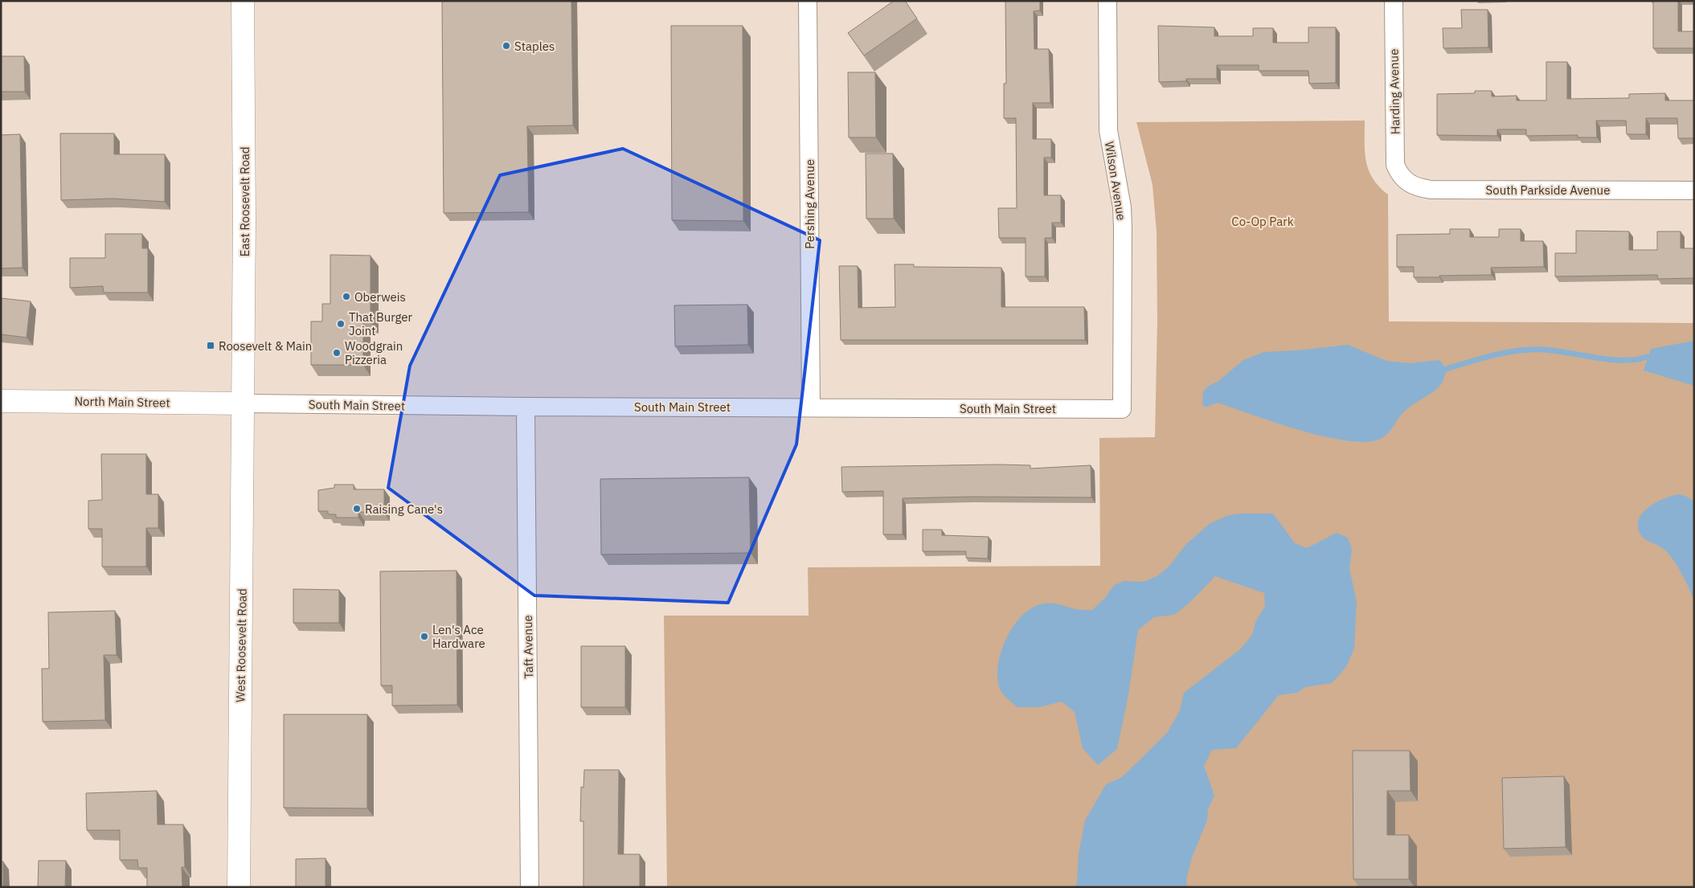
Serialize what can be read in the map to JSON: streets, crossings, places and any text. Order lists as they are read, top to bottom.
{
  "streets": {
    "main road": ["East Roosevelt Road", "North Main Street", "West Roosevelt Road"],
    "street": [
      "Harding Avenue",
      "Wilson Avenue",
      "South Parkside Avenue",
      "Pershing Avenue",
      "South Main Street",
      "Taft Avenue"
    ]
  },
  "crossings": [
    ["Harding Avenue", "South Parkside Avenue"],
    ["Wilson Avenue", "South Main Street"],
    ["East Roosevelt Road", "North Main Street"],
    ["East Roosevelt Road", "South Main Street"],
    ["East Roosevelt Road", "West Roosevelt Road"],
    ["Pershing Avenue", "South Main Street"],
    ["North Main Street", "South Main Street"],
    ["North Main Street", "West Roosevelt Road"],
    ["South Main Street", "West Roosevelt Road"],
    ["South Main Street", "Taft Avenue"]
  ],
  "parks": ["Co-Op Park"],
  "places": {
    "other": [
      "Staples",
      "Oberweis",
      "That Burger Joint",
      "Woodgrain Pizzeria",
      "Raising Cane's",
      "Len's Ace Hardware"
    ],
    "transit": ["Roosevelt & Main"]
  }
}
